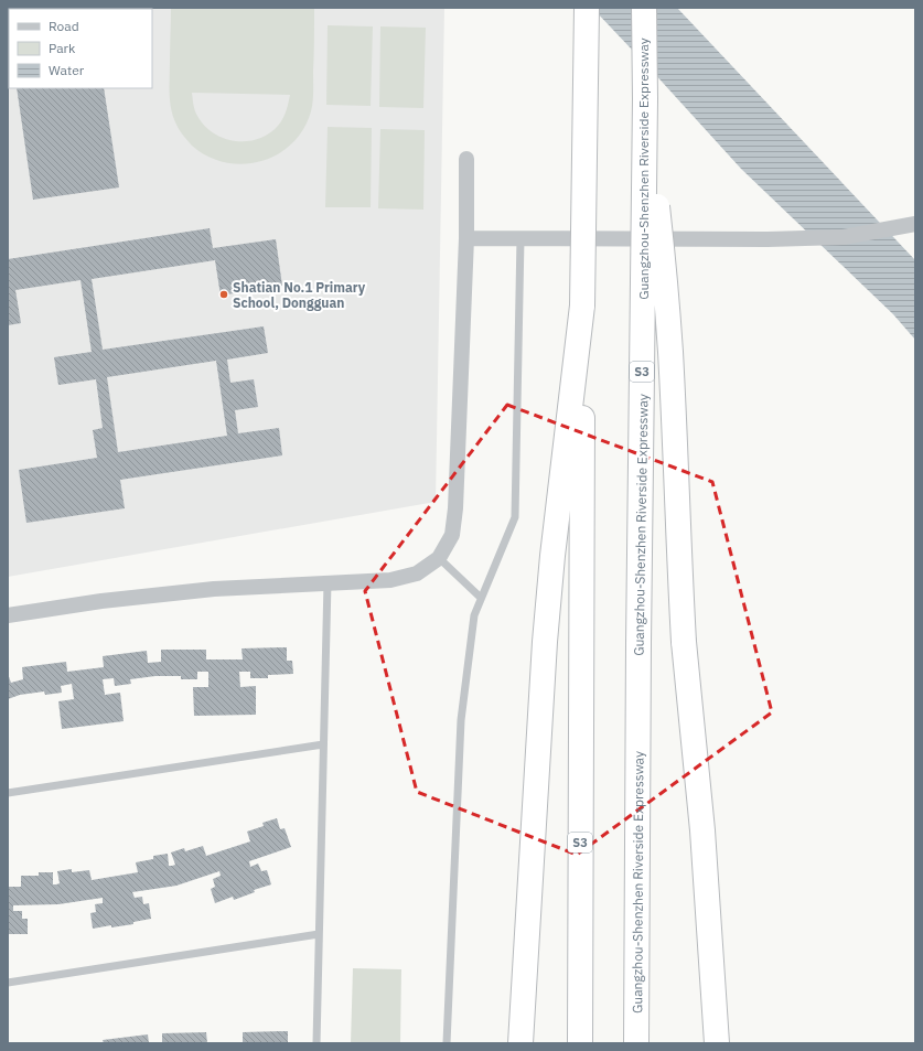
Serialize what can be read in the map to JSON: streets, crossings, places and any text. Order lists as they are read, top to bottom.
{
  "streets": {
    "highway": ["Guangzhou-Shenzhen Riverside Expressway", "S3"]
  },
  "places": ["Shatian No.1 Primary School, Dongguan"],
  "legend": ["Road", "Park", "Water"]
}
